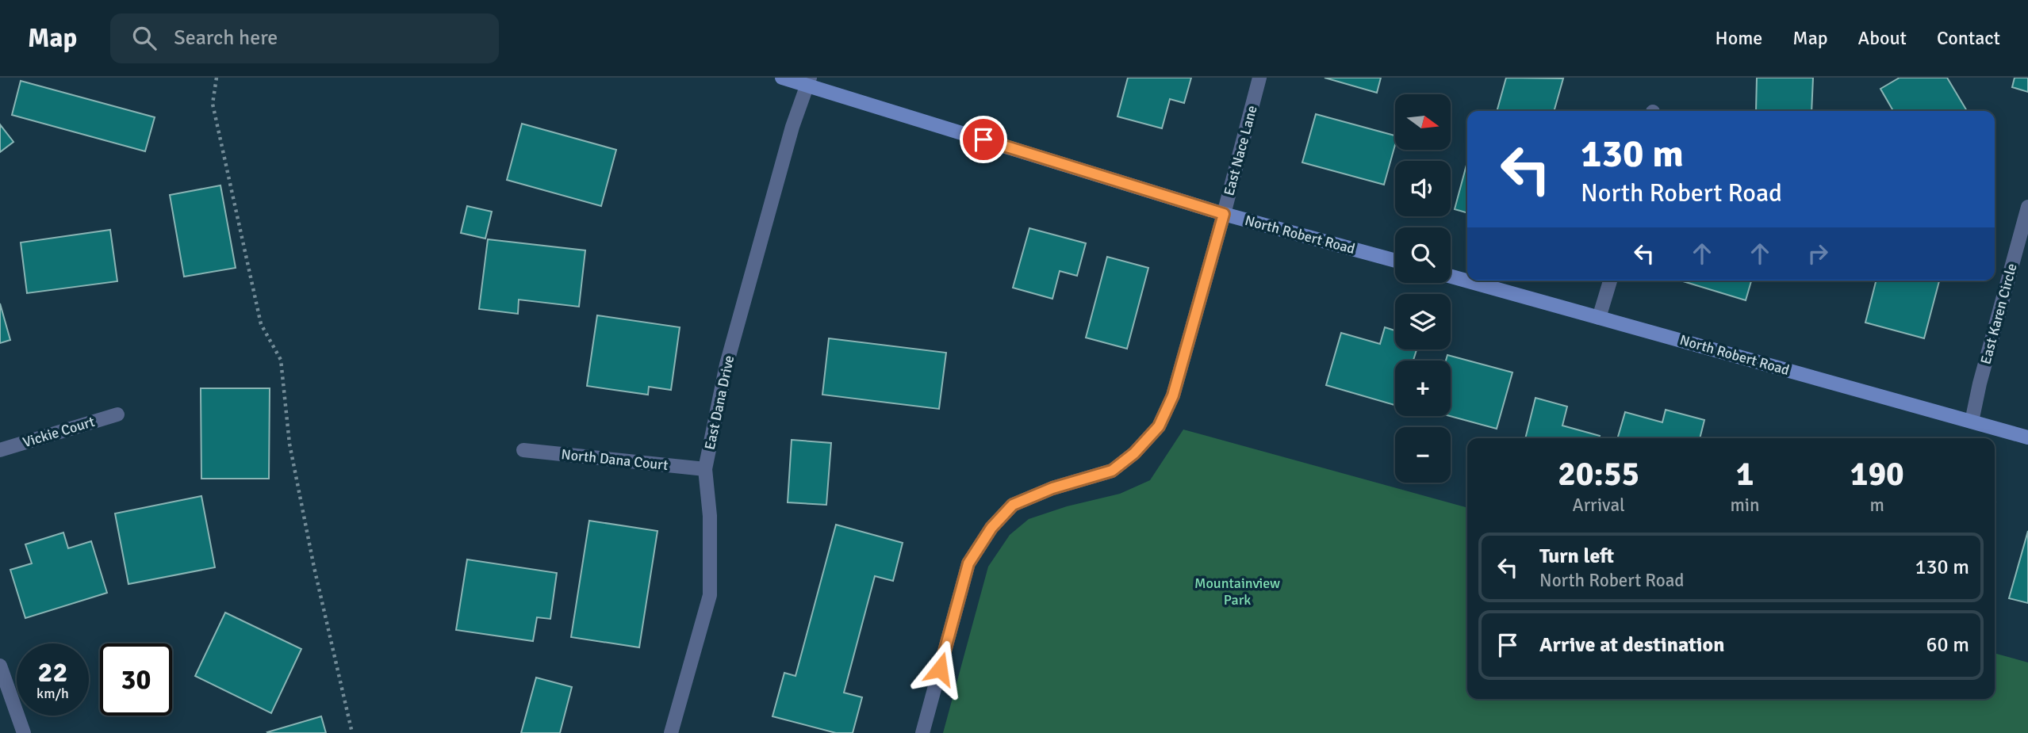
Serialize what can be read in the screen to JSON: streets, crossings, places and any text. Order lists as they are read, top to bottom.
{
  "streets": {
    "main road": ["North Robert Road"],
    "street": [
      "East Nace Lane",
      "East Karen Circle",
      "East Dana Drive",
      "Vickie Court",
      "North Dana Court"
    ]
  },
  "crossings": [
    ["East Nace Lane", "North Robert Road"],
    ["North Robert Road", "East Karen Circle"],
    ["North Robert Road", "East Dana Drive"],
    ["East Dana Drive", "North Dana Court"]
  ],
  "parks": ["Mountainview Park"],
  "north": "right",
  "page": {
    "header": "Map",
    "search": "Search here",
    "nav": [
      "Home",
      "Map",
      "About",
      "Contact"
    ],
    "map_buttons": ["+", "−"],
    "turn": ["130 m", "North Robert Road"],
    "eta": [
      "20:55",
      "Arrival",
      "1",
      "min",
      "190",
      "m"
    ],
    "list": [
      {
        "name": "Turn left",
        "note": "North Robert Road",
        "value": "130 m"
      },
      {
        "name": "Arrive at destination",
        "value": "60 m"
      }
    ],
    "speed": "22 km/h",
    "limit": "30"
  }
}
